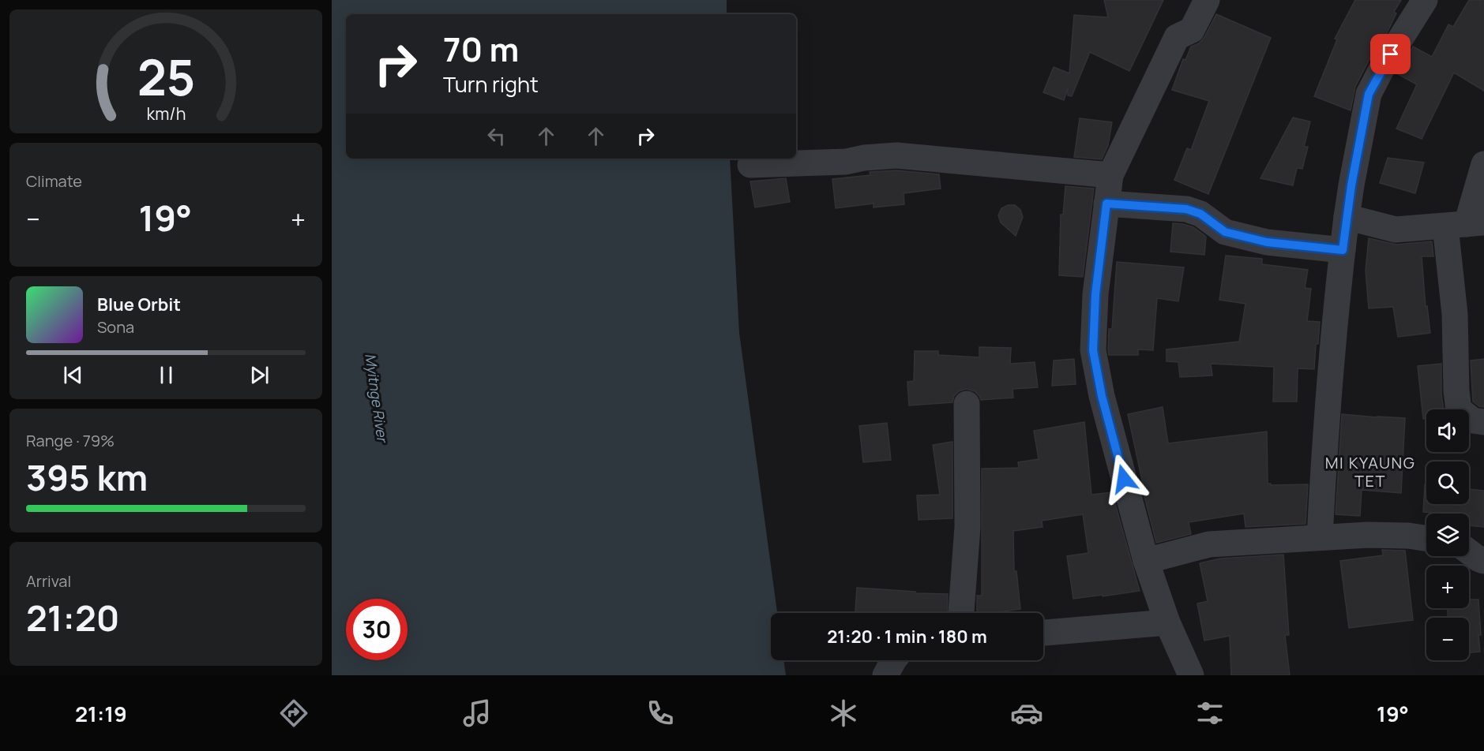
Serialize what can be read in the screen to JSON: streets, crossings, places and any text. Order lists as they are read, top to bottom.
{
  "districts": ["MI KYAUNG TET"],
  "water": ["Myitnge River"],
  "page": {
    "turn": ["70 m", "Turn right"],
    "tile": [
      "Climate",
      ["Range · 79%", "395 km"],
      ["Arrival", "21:20"]
    ],
    "heat": ["−", "19°", "+"],
    "song": ["Blue Orbit", "Sona"],
    "map_buttons": ["+", "−"],
    "limit": "30",
    "trip": "21:20 · 1 min · 180 m",
    "tabs": ["21:19", "19°"],
    "gauge": ["25", "km/h"]
  }
}
